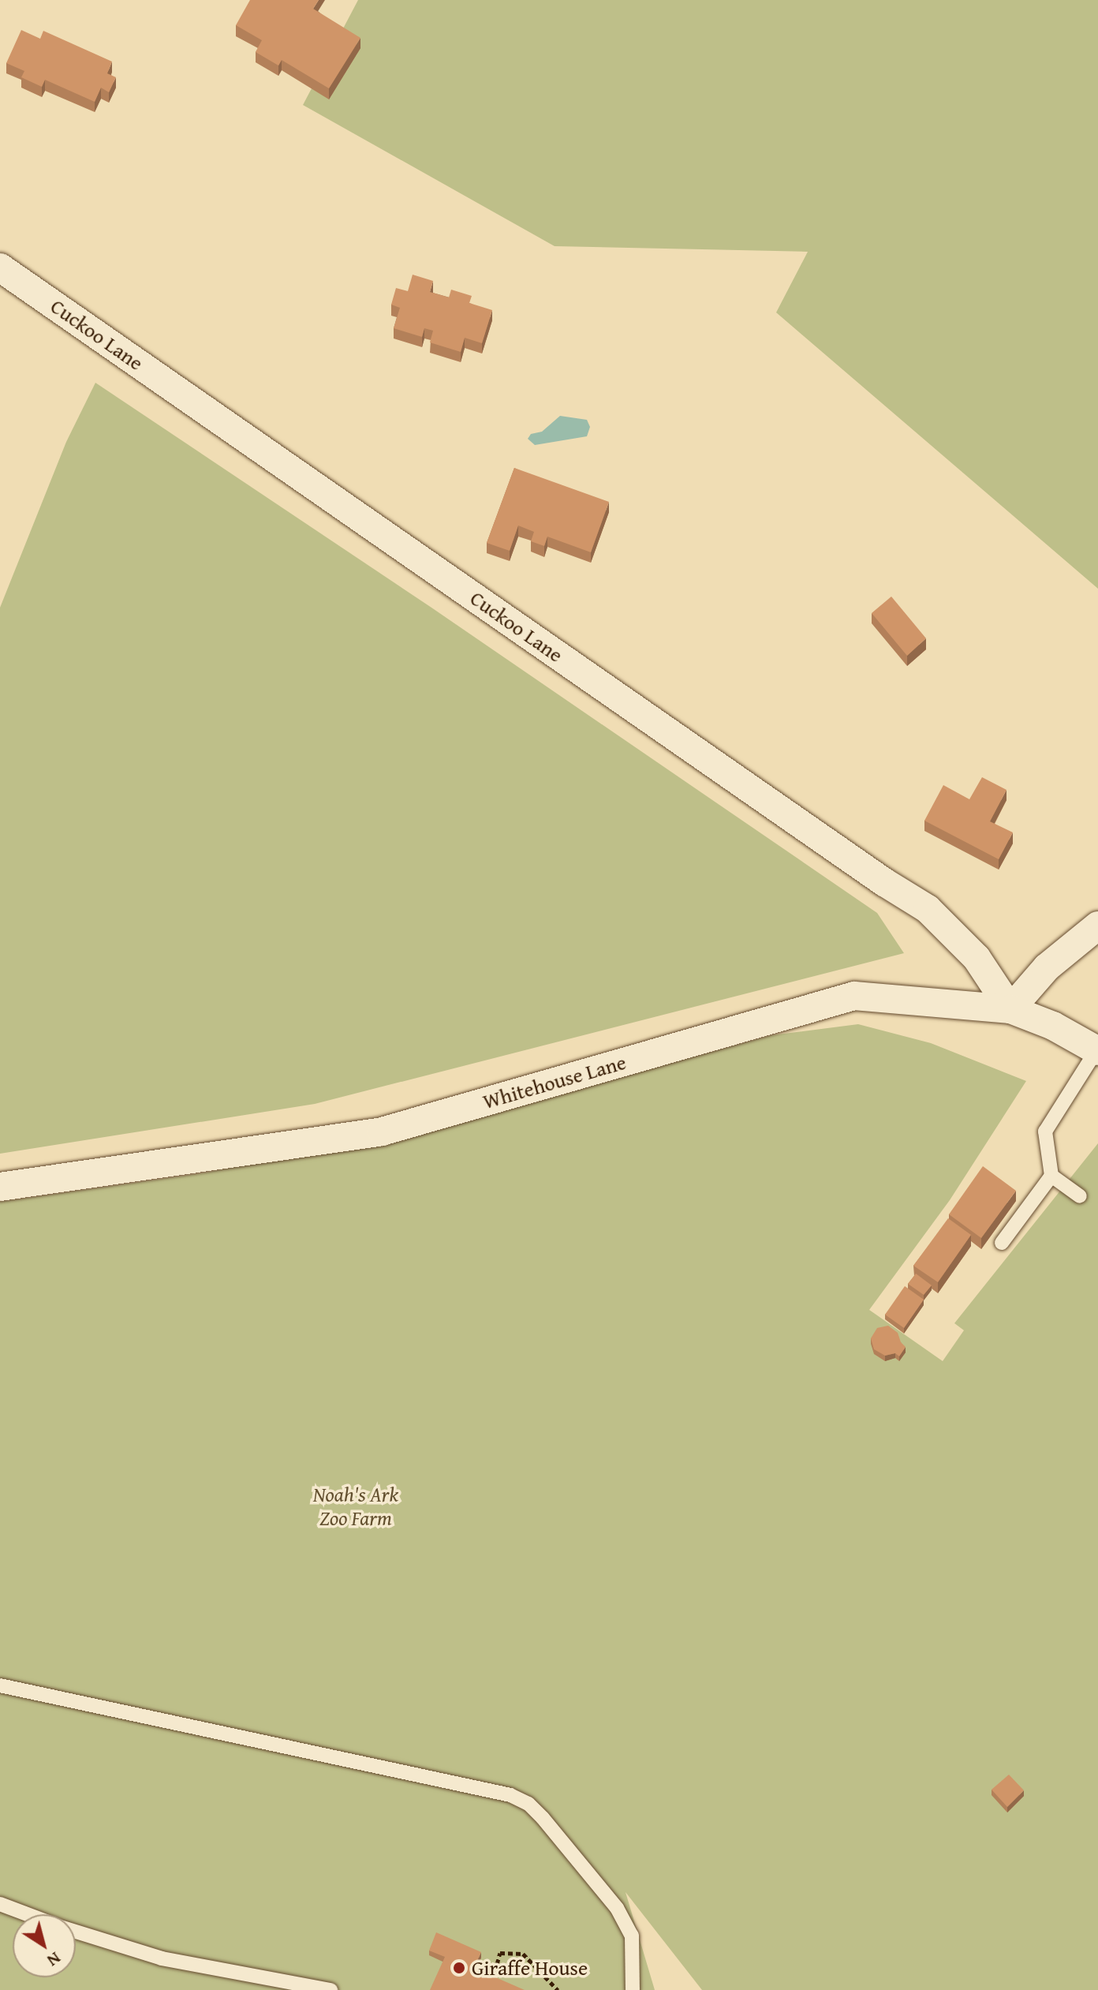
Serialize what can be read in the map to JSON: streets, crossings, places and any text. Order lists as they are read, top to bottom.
{
  "streets": {
    "street": ["Cuckoo Lane", "Whitehouse Lane"]
  },
  "crossings": [
    ["Cuckoo Lane", "Whitehouse Lane"]
  ],
  "parks": ["Noah's Ark Zoo Farm"],
  "places": ["Giraffe House"],
  "north": "bottom right"
}
